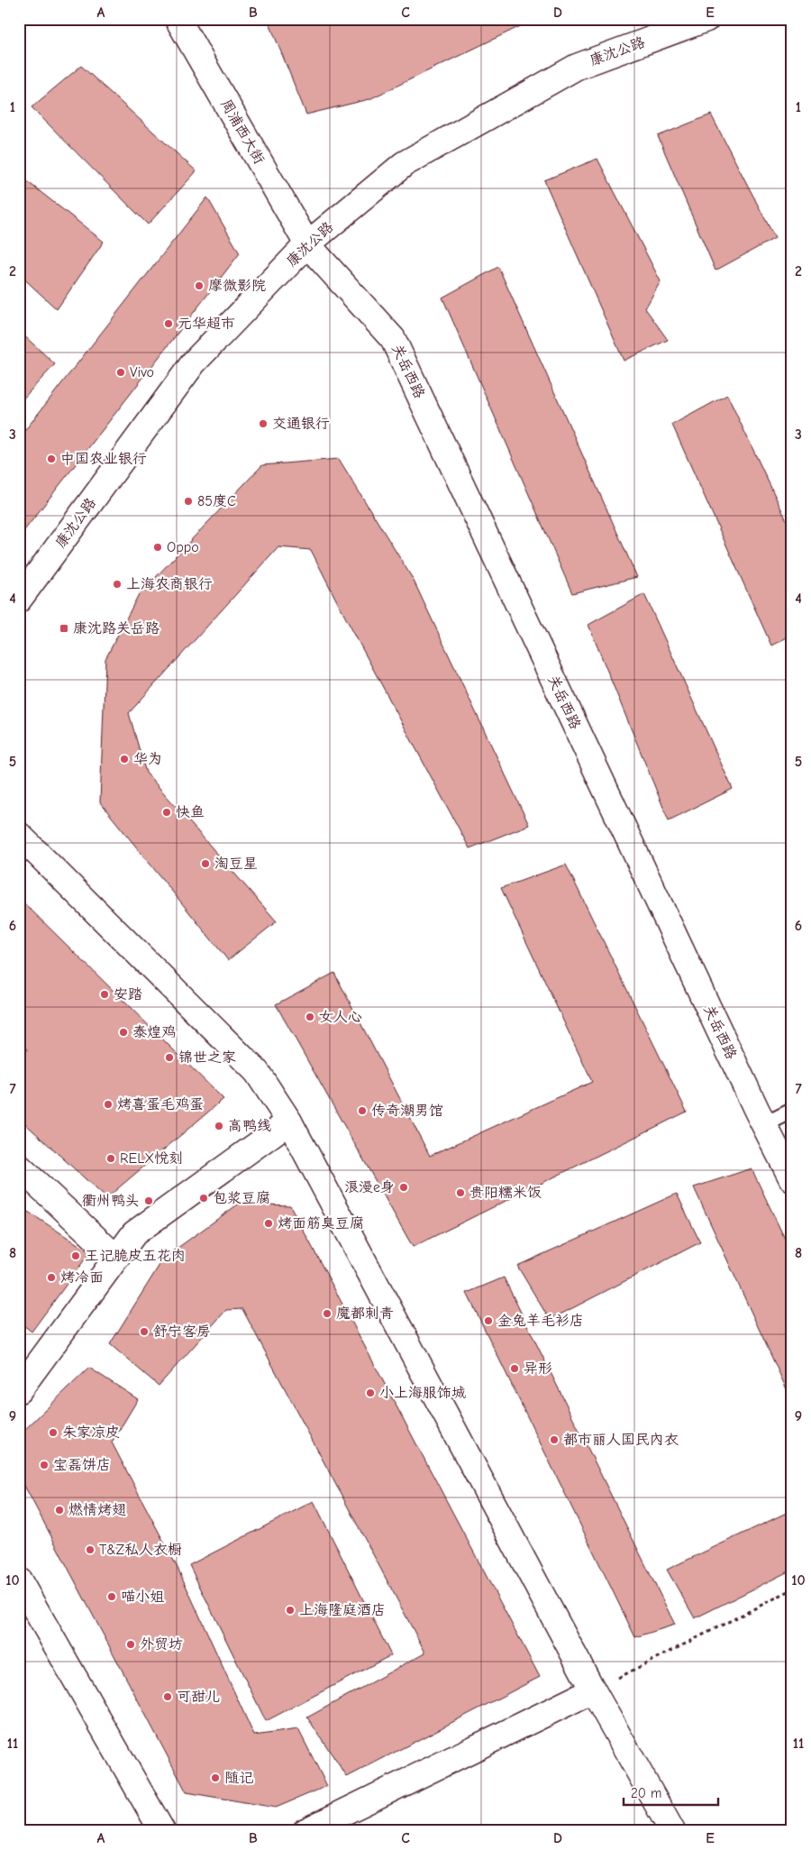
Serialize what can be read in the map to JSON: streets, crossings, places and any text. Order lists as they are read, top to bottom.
{
  "streets": {
    "street": ["康沈公路", "周浦西大街", "关岳西路"]
  },
  "crossings": [
    ["康沈公路", "周浦西大街"],
    ["康沈公路", "关岳西路"],
    ["周浦西大街", "关岳西路"]
  ],
  "places": {
    "other": [
      "摩微影院",
      "元华超市",
      "Vivo",
      "交通银行",
      "中国农业银行",
      "85度C",
      "Oppo",
      "上海农商银行",
      "华为",
      "快鱼",
      "淘豆星",
      "安踏",
      "女人心",
      "泰煌鸡",
      "锦世之家",
      "烤喜蛋毛鸡蛋",
      "传奇潮男馆",
      "高鸭线",
      "RELX悦刻",
      "浪漫e身",
      "贵阳糯米饭",
      "包浆豆腐",
      "衢州鸭头",
      "烤面筋臭豆腐",
      "王记脆皮五花肉",
      "烤冷面",
      "魔都刺青",
      "金兔羊毛衫店",
      "舒宁客房",
      "异形",
      "小上海服饰城",
      "朱家凉皮",
      "都市丽人国民内衣",
      "宝磊饼店",
      "燃情烤翅",
      "T&Z私人衣橱",
      "喵小姐",
      "上海隆庭酒店",
      "外贸坊",
      "可甜儿",
      "随记"
    ],
    "transit": ["康沈路关岳路"]
  },
  "scale_bar": "20 m",
  "grid": {
    "columns": [
      "A",
      "B",
      "C",
      "D",
      "E"
    ],
    "rows": [
      "1",
      "2",
      "3",
      "4",
      "5",
      "6",
      "7",
      "8",
      "9",
      "10",
      "11"
    ]
  }
}
